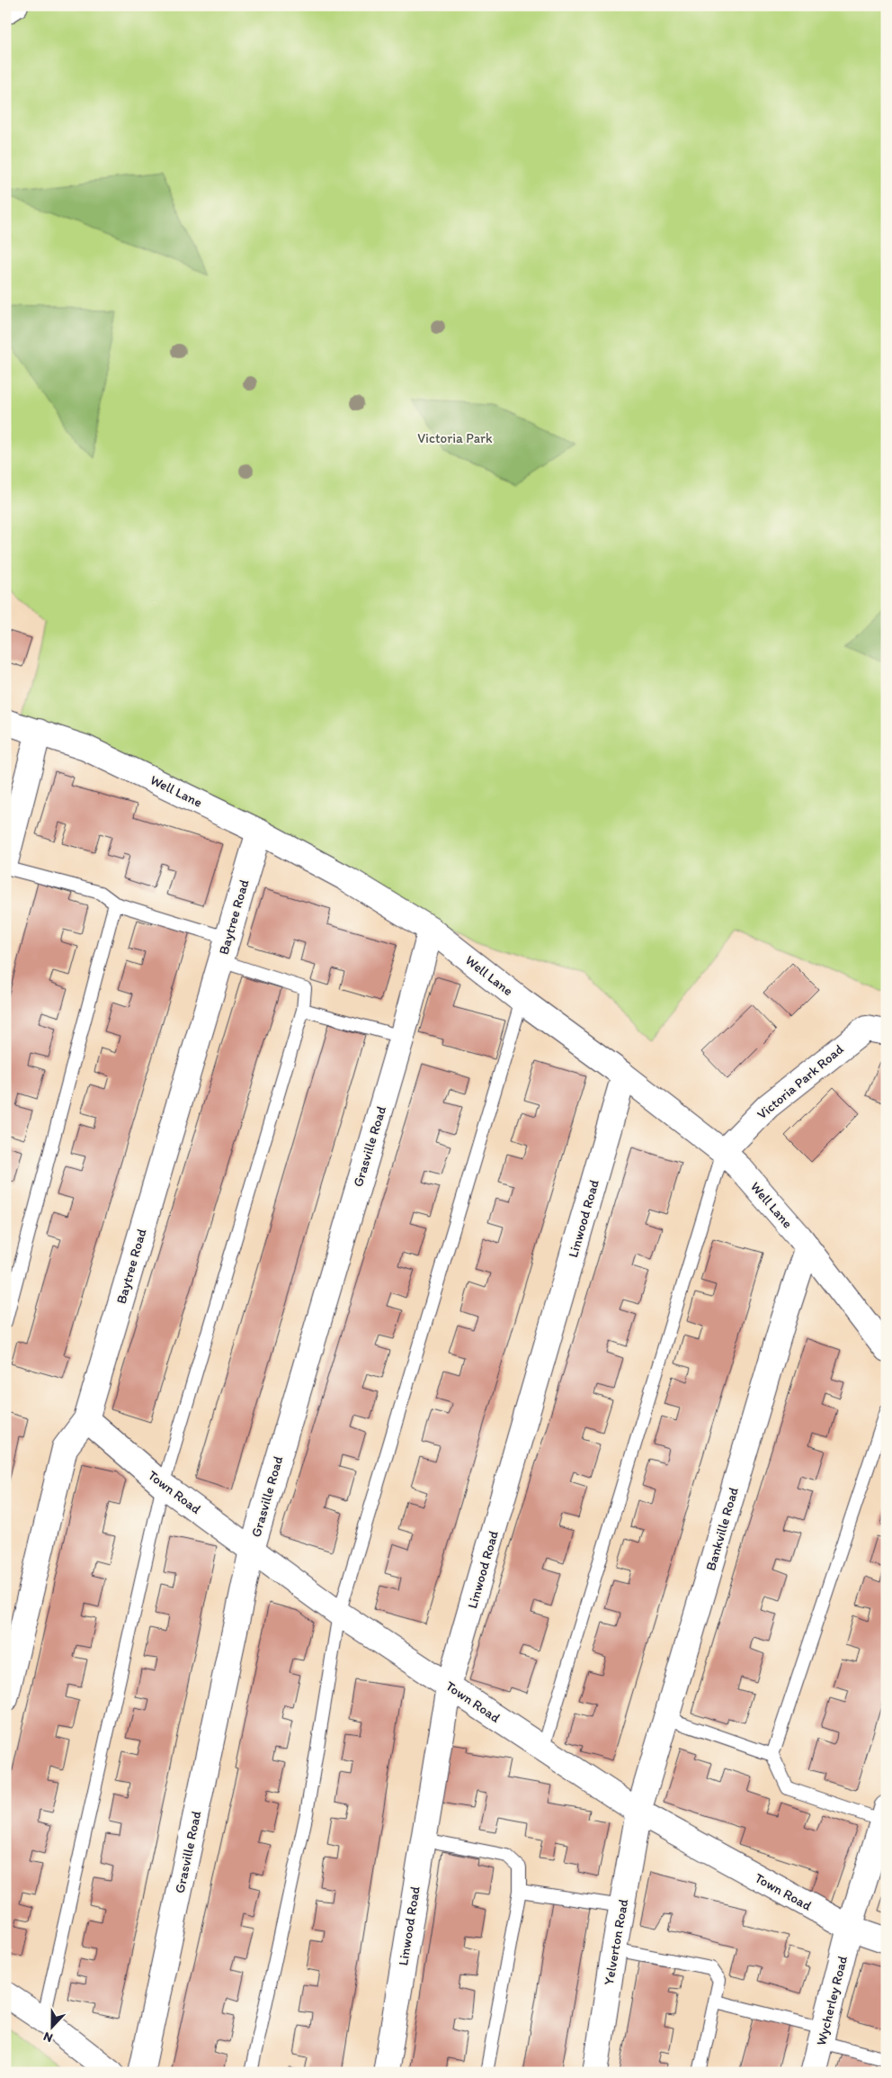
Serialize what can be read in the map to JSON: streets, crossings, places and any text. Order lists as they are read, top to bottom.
{
  "streets": {
    "street": [
      "Well Lane",
      "Baytree Road",
      "Victoria Park Road",
      "Grasville Road",
      "Linwood Road",
      "Town Road",
      "Bankville Road",
      "Yelverton Road",
      "Wycherley Road"
    ]
  },
  "crossings": [
    ["Well Lane", "Baytree Road"],
    ["Well Lane", "Victoria Park Road"],
    ["Well Lane", "Grasville Road"],
    ["Well Lane", "Linwood Road"],
    ["Well Lane", "Bankville Road"],
    ["Baytree Road", "Town Road"],
    ["Grasville Road", "Town Road"],
    ["Linwood Road", "Town Road"],
    ["Town Road", "Bankville Road"],
    ["Town Road", "Yelverton Road"],
    ["Town Road", "Wycherley Road"],
    ["Bankville Road", "Yelverton Road"]
  ],
  "parks": ["Victoria Park"],
  "north": "bottom"
}
